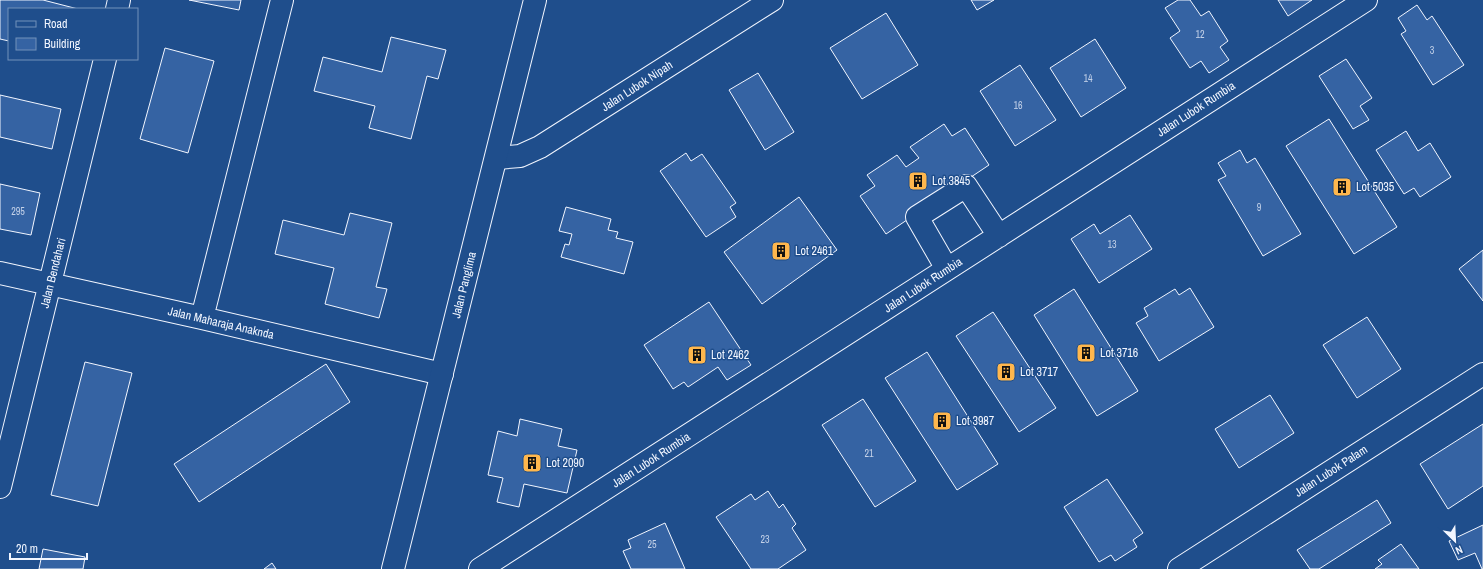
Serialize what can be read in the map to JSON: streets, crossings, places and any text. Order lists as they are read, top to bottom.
{
  "streets": {
    "street": [
      "Jalan Lubok Nipah",
      "Jalan Lubok Rumbia",
      "Jalan Bendahari",
      "Jalan Panglima",
      "Jalan Maharaja Anaknda",
      "Jalan Lubok Palam"
    ]
  },
  "crossings": [
    ["Jalan Lubok Nipah", "Jalan Panglima"],
    ["Jalan Bendahari", "Jalan Maharaja Anaknda"],
    ["Jalan Panglima", "Jalan Maharaja Anaknda"]
  ],
  "places": {
    "building": [
      "Lot 3845",
      "Lot 5035",
      "Lot 2461",
      "Lot 3716",
      "Lot 2462",
      "Lot 3717",
      "Lot 3987",
      "Lot 2090"
    ]
  },
  "house_numbers": [
    "12",
    "3",
    "14",
    "16",
    "9",
    "295",
    "13",
    "21",
    "23",
    "25"
  ],
  "legend": ["Road", "Building"],
  "scale_bar": "20 m",
  "north": "bottom right"
}
